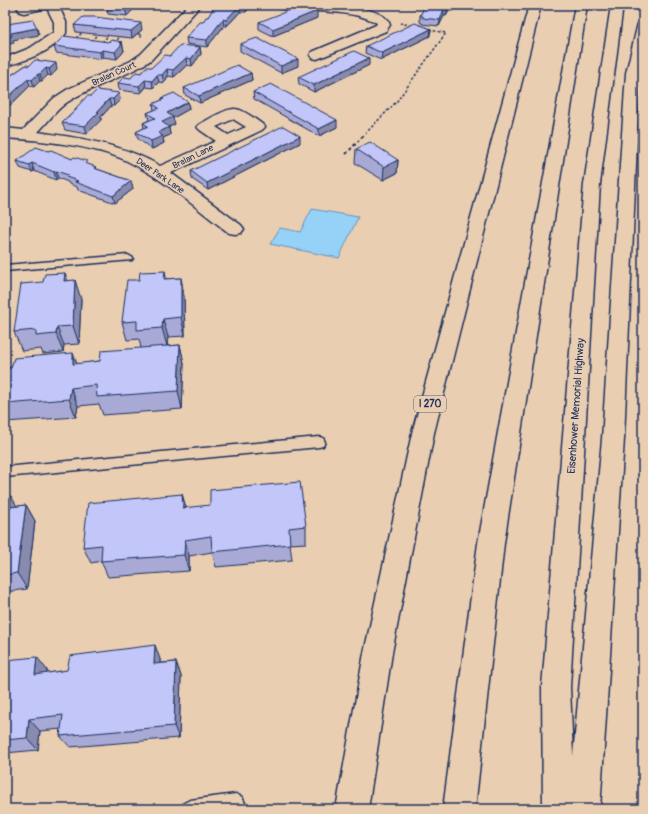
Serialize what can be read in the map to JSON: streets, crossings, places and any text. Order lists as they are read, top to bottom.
{
  "streets": {
    "main road": [
      "Bralan Court",
      "Bralan Lane",
      "Deer Park Lane",
      "I 270",
      "Eisenhower Memorial Highway"
    ]
  },
  "crossings": [
    ["Bralan Court", "Deer Park Lane"],
    ["Bralan Lane", "Deer Park Lane"]
  ]
}
